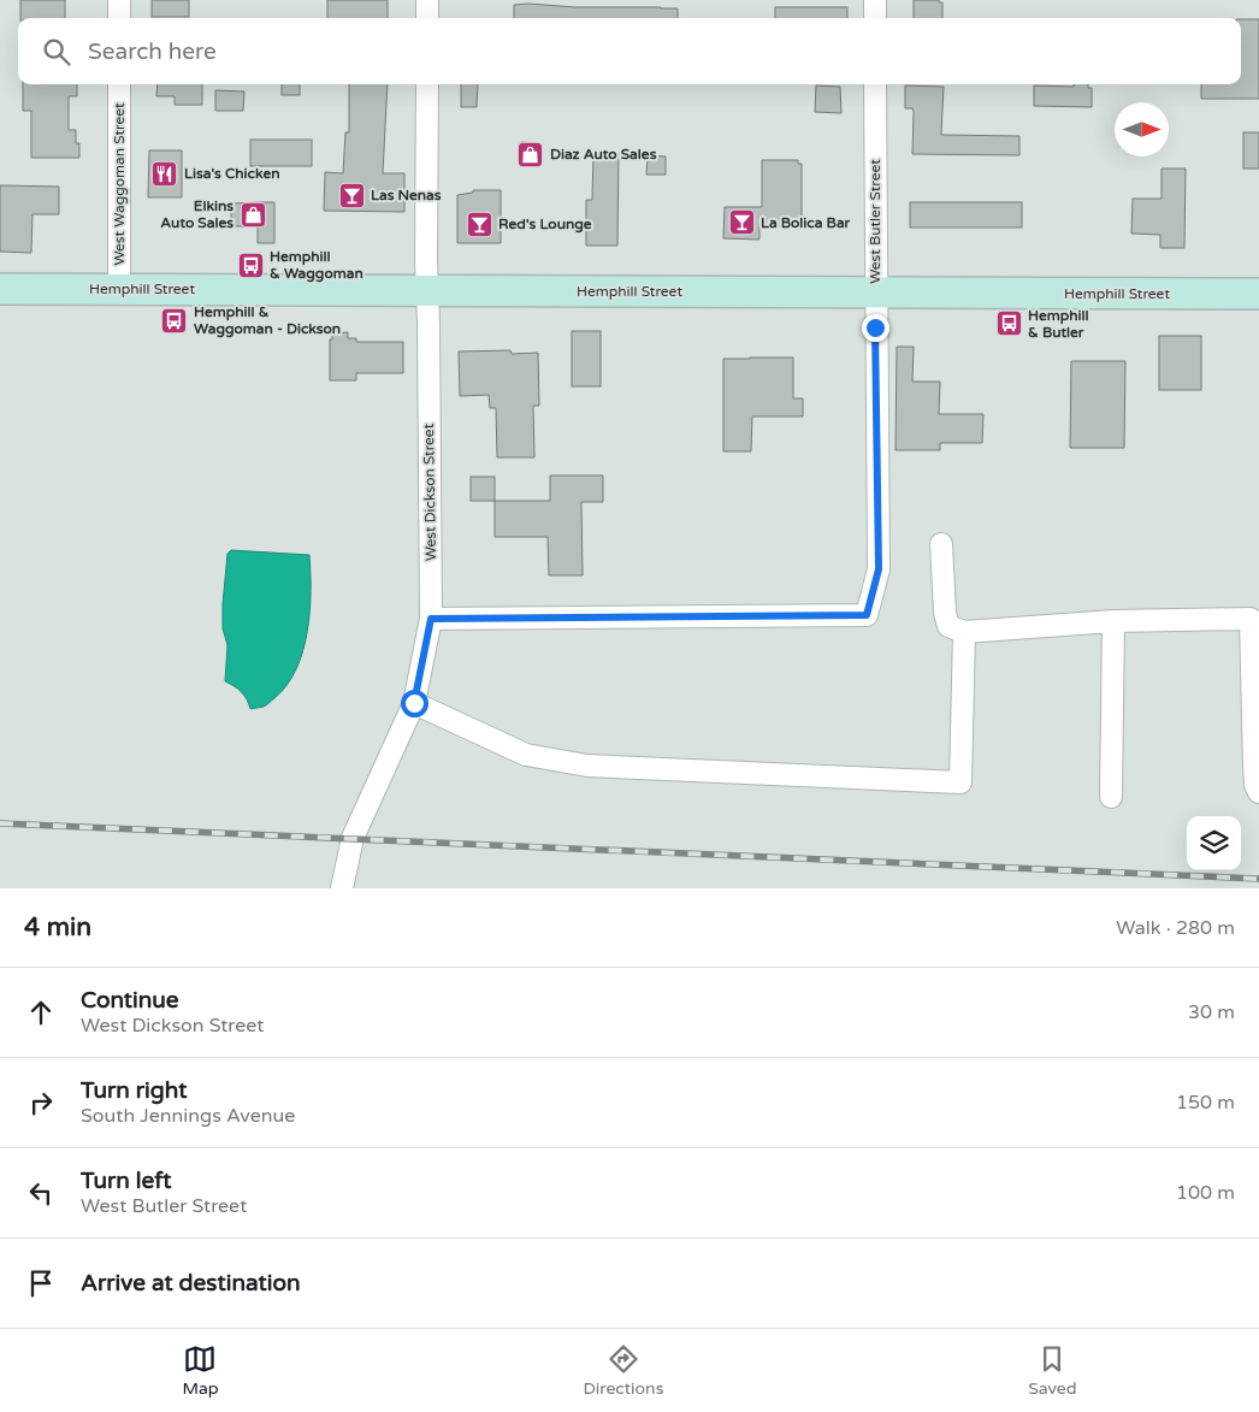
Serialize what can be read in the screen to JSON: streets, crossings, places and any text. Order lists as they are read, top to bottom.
{
  "streets": {
    "main road": ["Hemphill Street"],
    "street": ["West Waggoman Street", "West Butler Street", "West Dickson Street"]
  },
  "crossings": [
    ["West Waggoman Street", "Hemphill Street"],
    ["West Butler Street", "Hemphill Street"],
    ["West Butler Street", "West Dickson Street"],
    ["Hemphill Street", "West Dickson Street"]
  ],
  "places": {
    "shop": ["Diaz Auto Sales", "Elkins Auto Sales"],
    "restaurant": ["Lisa's Chicken"],
    "bar": ["Las Nenas", "La Bolica Bar", "Red's Lounge"],
    "bus stop": ["Hemphill & Waggoman", "Hemphill & Waggoman - Dickson", "Hemphill & Butler"]
  },
  "north": "right",
  "page": {
    "search": "Search here",
    "heading": ["4 min", "Walk · 280 m"],
    "list": [
      ["Continue", "West Dickson Street", "30 m"],
      ["Turn right", "South Jennings Avenue", "150 m"],
      ["Turn left", "West Butler Street", "100 m"],
      "Arrive at destination"
    ],
    "nav": ["Map", "Directions", "Saved"]
  }
}
